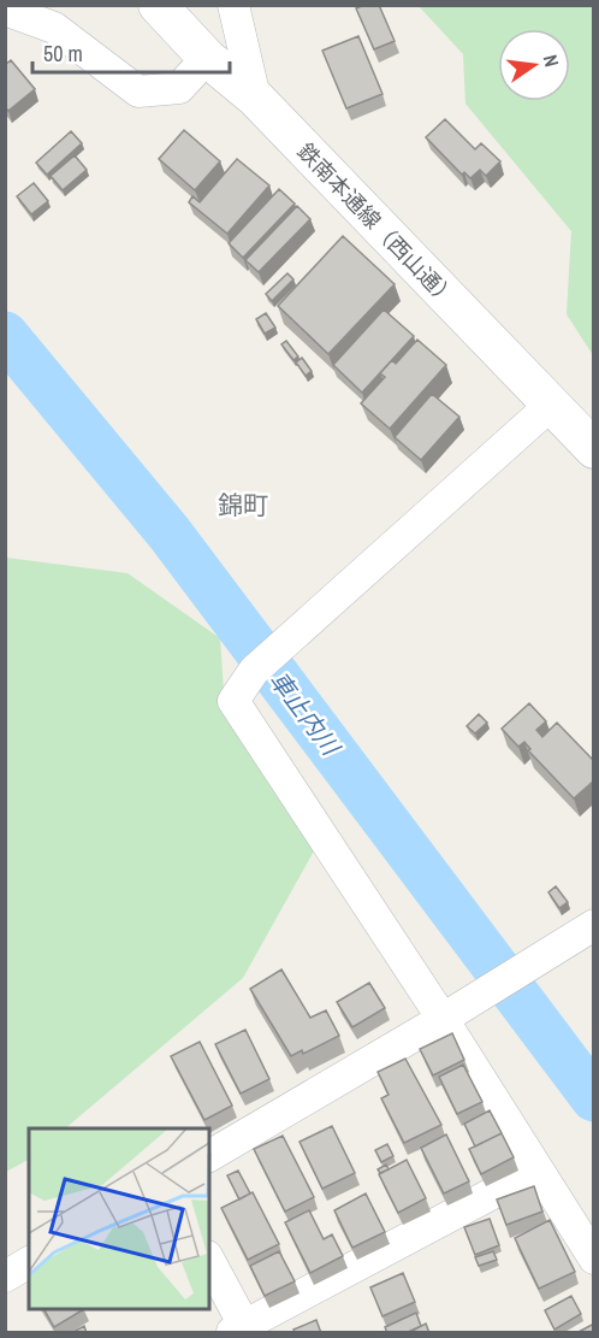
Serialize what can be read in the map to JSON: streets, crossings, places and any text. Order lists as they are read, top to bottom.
{
  "streets": {
    "street": ["鉄南本通線（西山通）"]
  },
  "districts": ["錦町"],
  "water": ["車止内川"],
  "scale_bar": "50 m",
  "north": "right"
}
